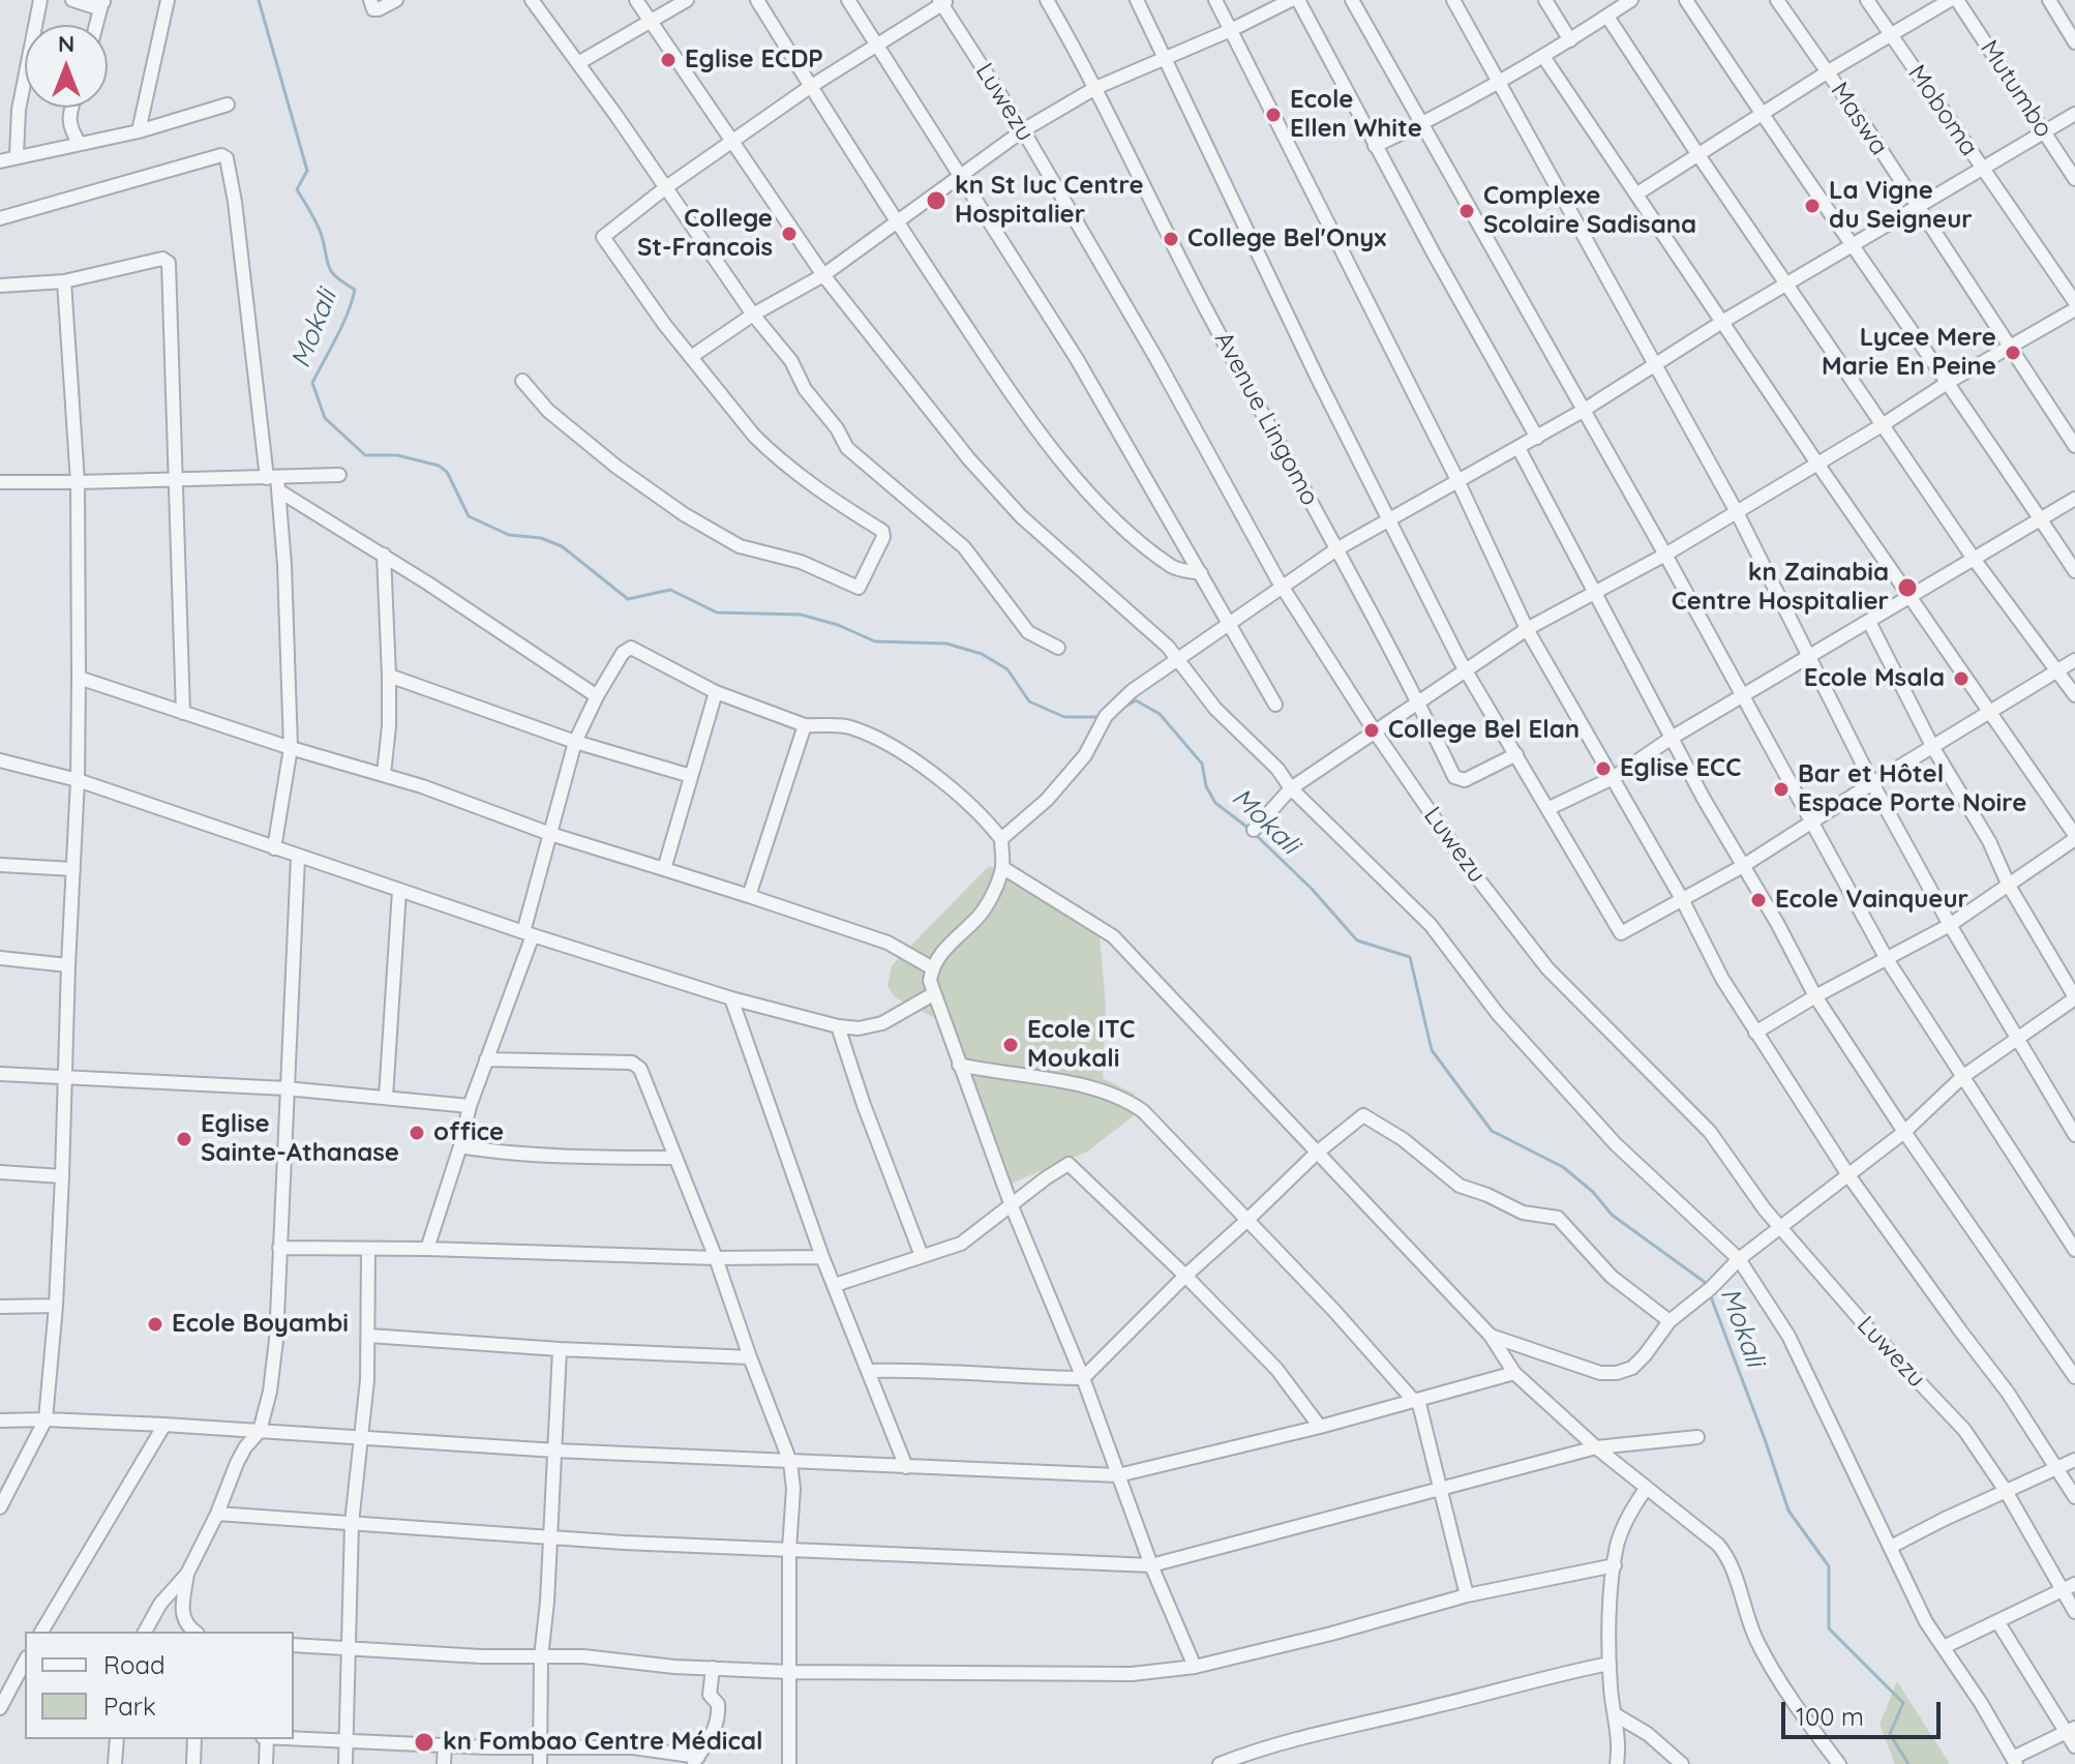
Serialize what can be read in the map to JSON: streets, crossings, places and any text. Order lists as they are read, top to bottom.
{
  "streets": {
    "street": [
      "Mutumbo",
      "Luwezu",
      "Moboma",
      "Maswa",
      "Avenue Lingomo"
    ]
  },
  "water": ["Mokali"],
  "places": [
    "Eglise ECDP",
    "Ecole Ellen White",
    "kn St luc Centre Hospitalier",
    "La Vigne du Seigneur",
    "Complexe Scolaire Sadisana",
    "College St-Francois",
    "College Bel'Onyx",
    "Lycee Mere Marie En Peine",
    "kn Zainabia Centre Hospitalier",
    "Ecole Msala",
    "College Bel Elan",
    "Eglise ECC",
    "Bar et Hôtel Espace Porte Noire",
    "Ecole Vainqueur",
    "Ecole ITC Moukali",
    "office",
    "Eglise Sainte-Athanase",
    "Ecole Boyambi",
    "kn Fombao Centre Médical"
  ],
  "legend": ["Road", "Park"],
  "scale_bar": "100 m",
  "north": "top"
}
